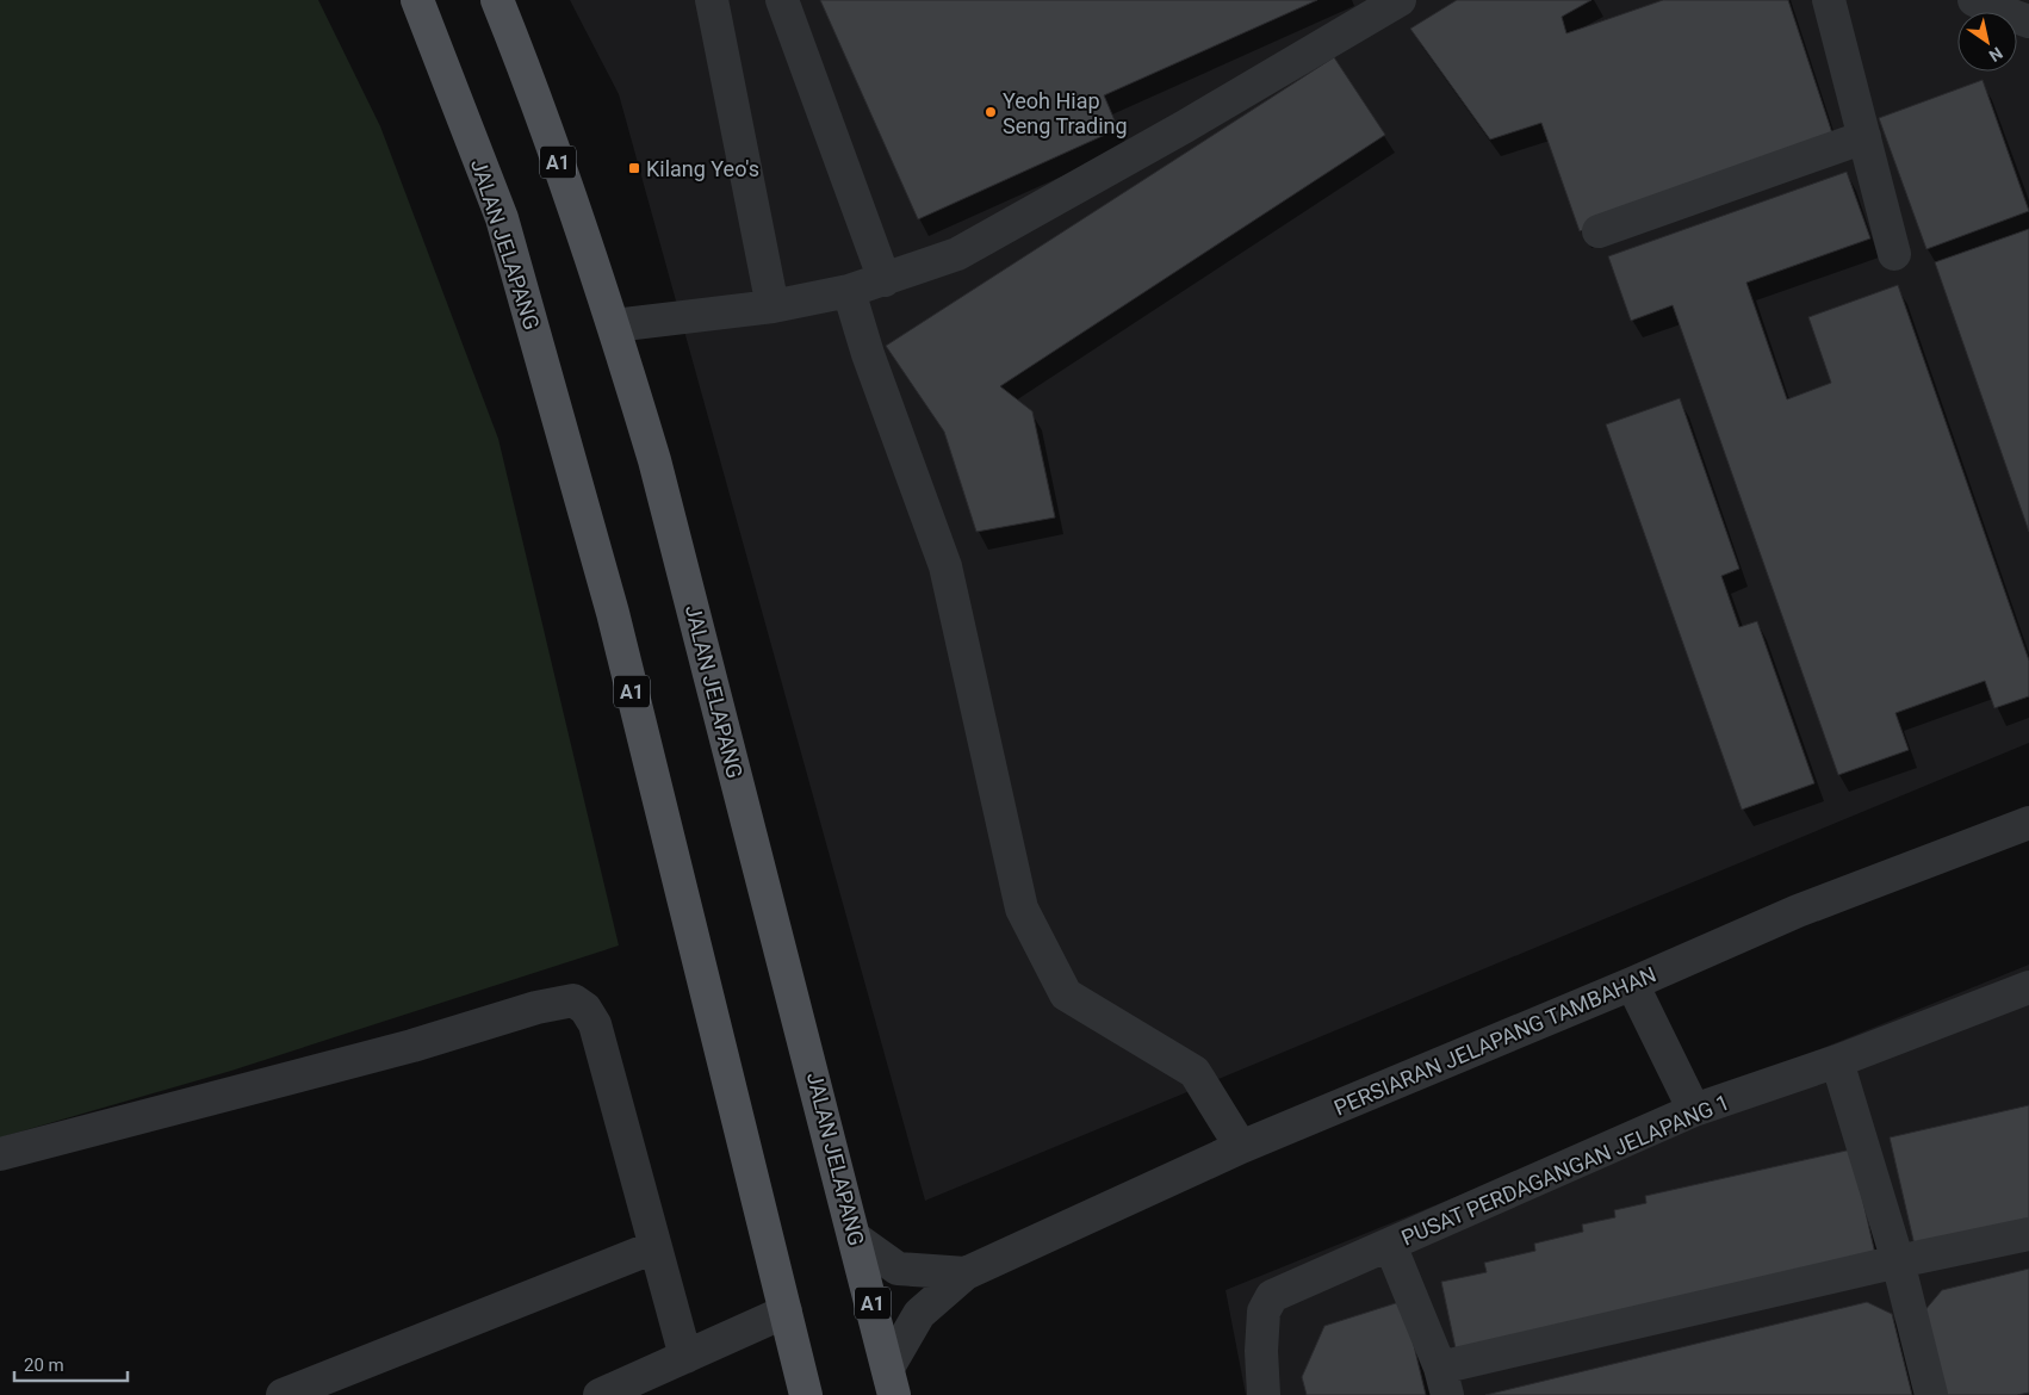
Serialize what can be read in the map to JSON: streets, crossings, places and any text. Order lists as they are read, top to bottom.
{
  "streets": {
    "main road": ["A1", "JALAN JELAPANG"],
    "street": ["PERSIARAN JELAPANG TAMBAHAN", "PUSAT PERDAGANGAN JELAPANG 1"]
  },
  "crossings": [
    ["JALAN JELAPANG", "PERSIARAN JELAPANG TAMBAHAN"]
  ],
  "places": {
    "other": ["Yeoh Hiap Seng Trading"],
    "transit": ["Kilang Yeo's"]
  },
  "scale_bar": "20 m",
  "north": "bottom right"
}
